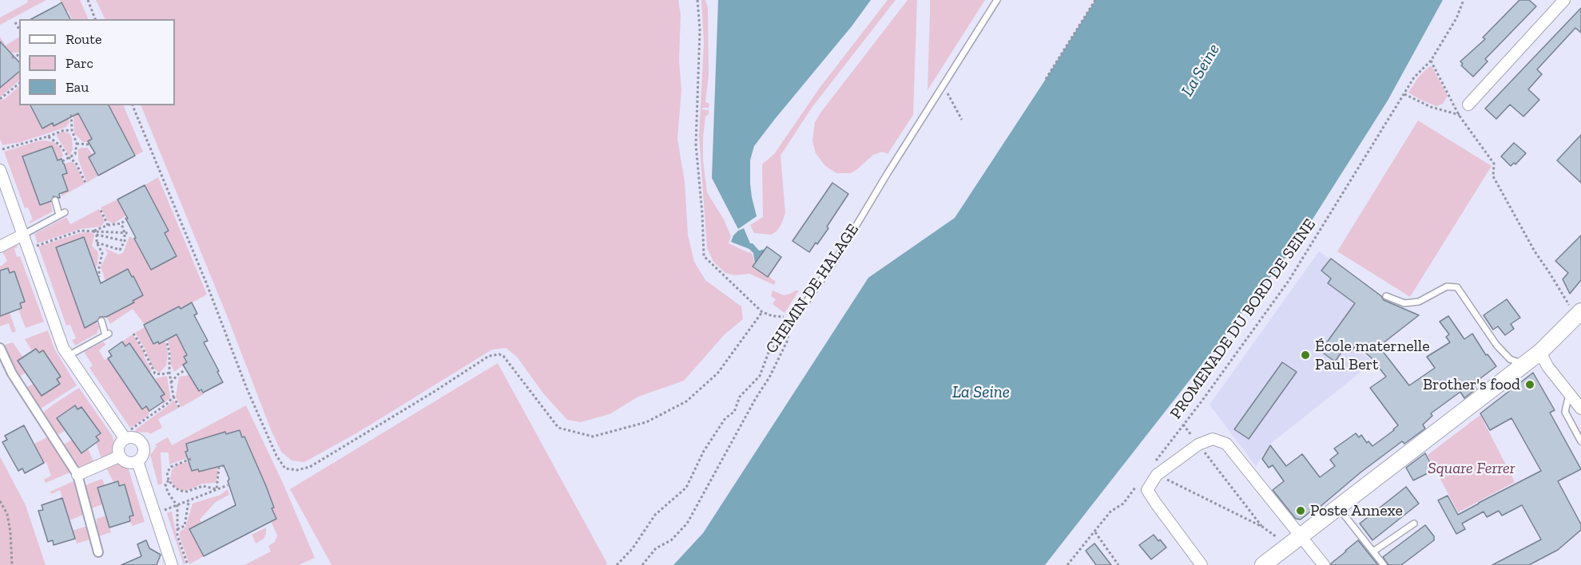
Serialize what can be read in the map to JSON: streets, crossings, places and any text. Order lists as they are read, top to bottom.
{
  "streets": {
    "lane": ["CHEMIN DE HALAGE"],
    "path": ["PROMENADE DU BORD DE SEINE"]
  },
  "water": ["La Seine"],
  "parks": ["Square Ferrer"],
  "places": ["École maternelle Paul Bert", "Brother's food", "Poste Annexe"],
  "legend": ["Route", "Parc", "Eau"]
}
